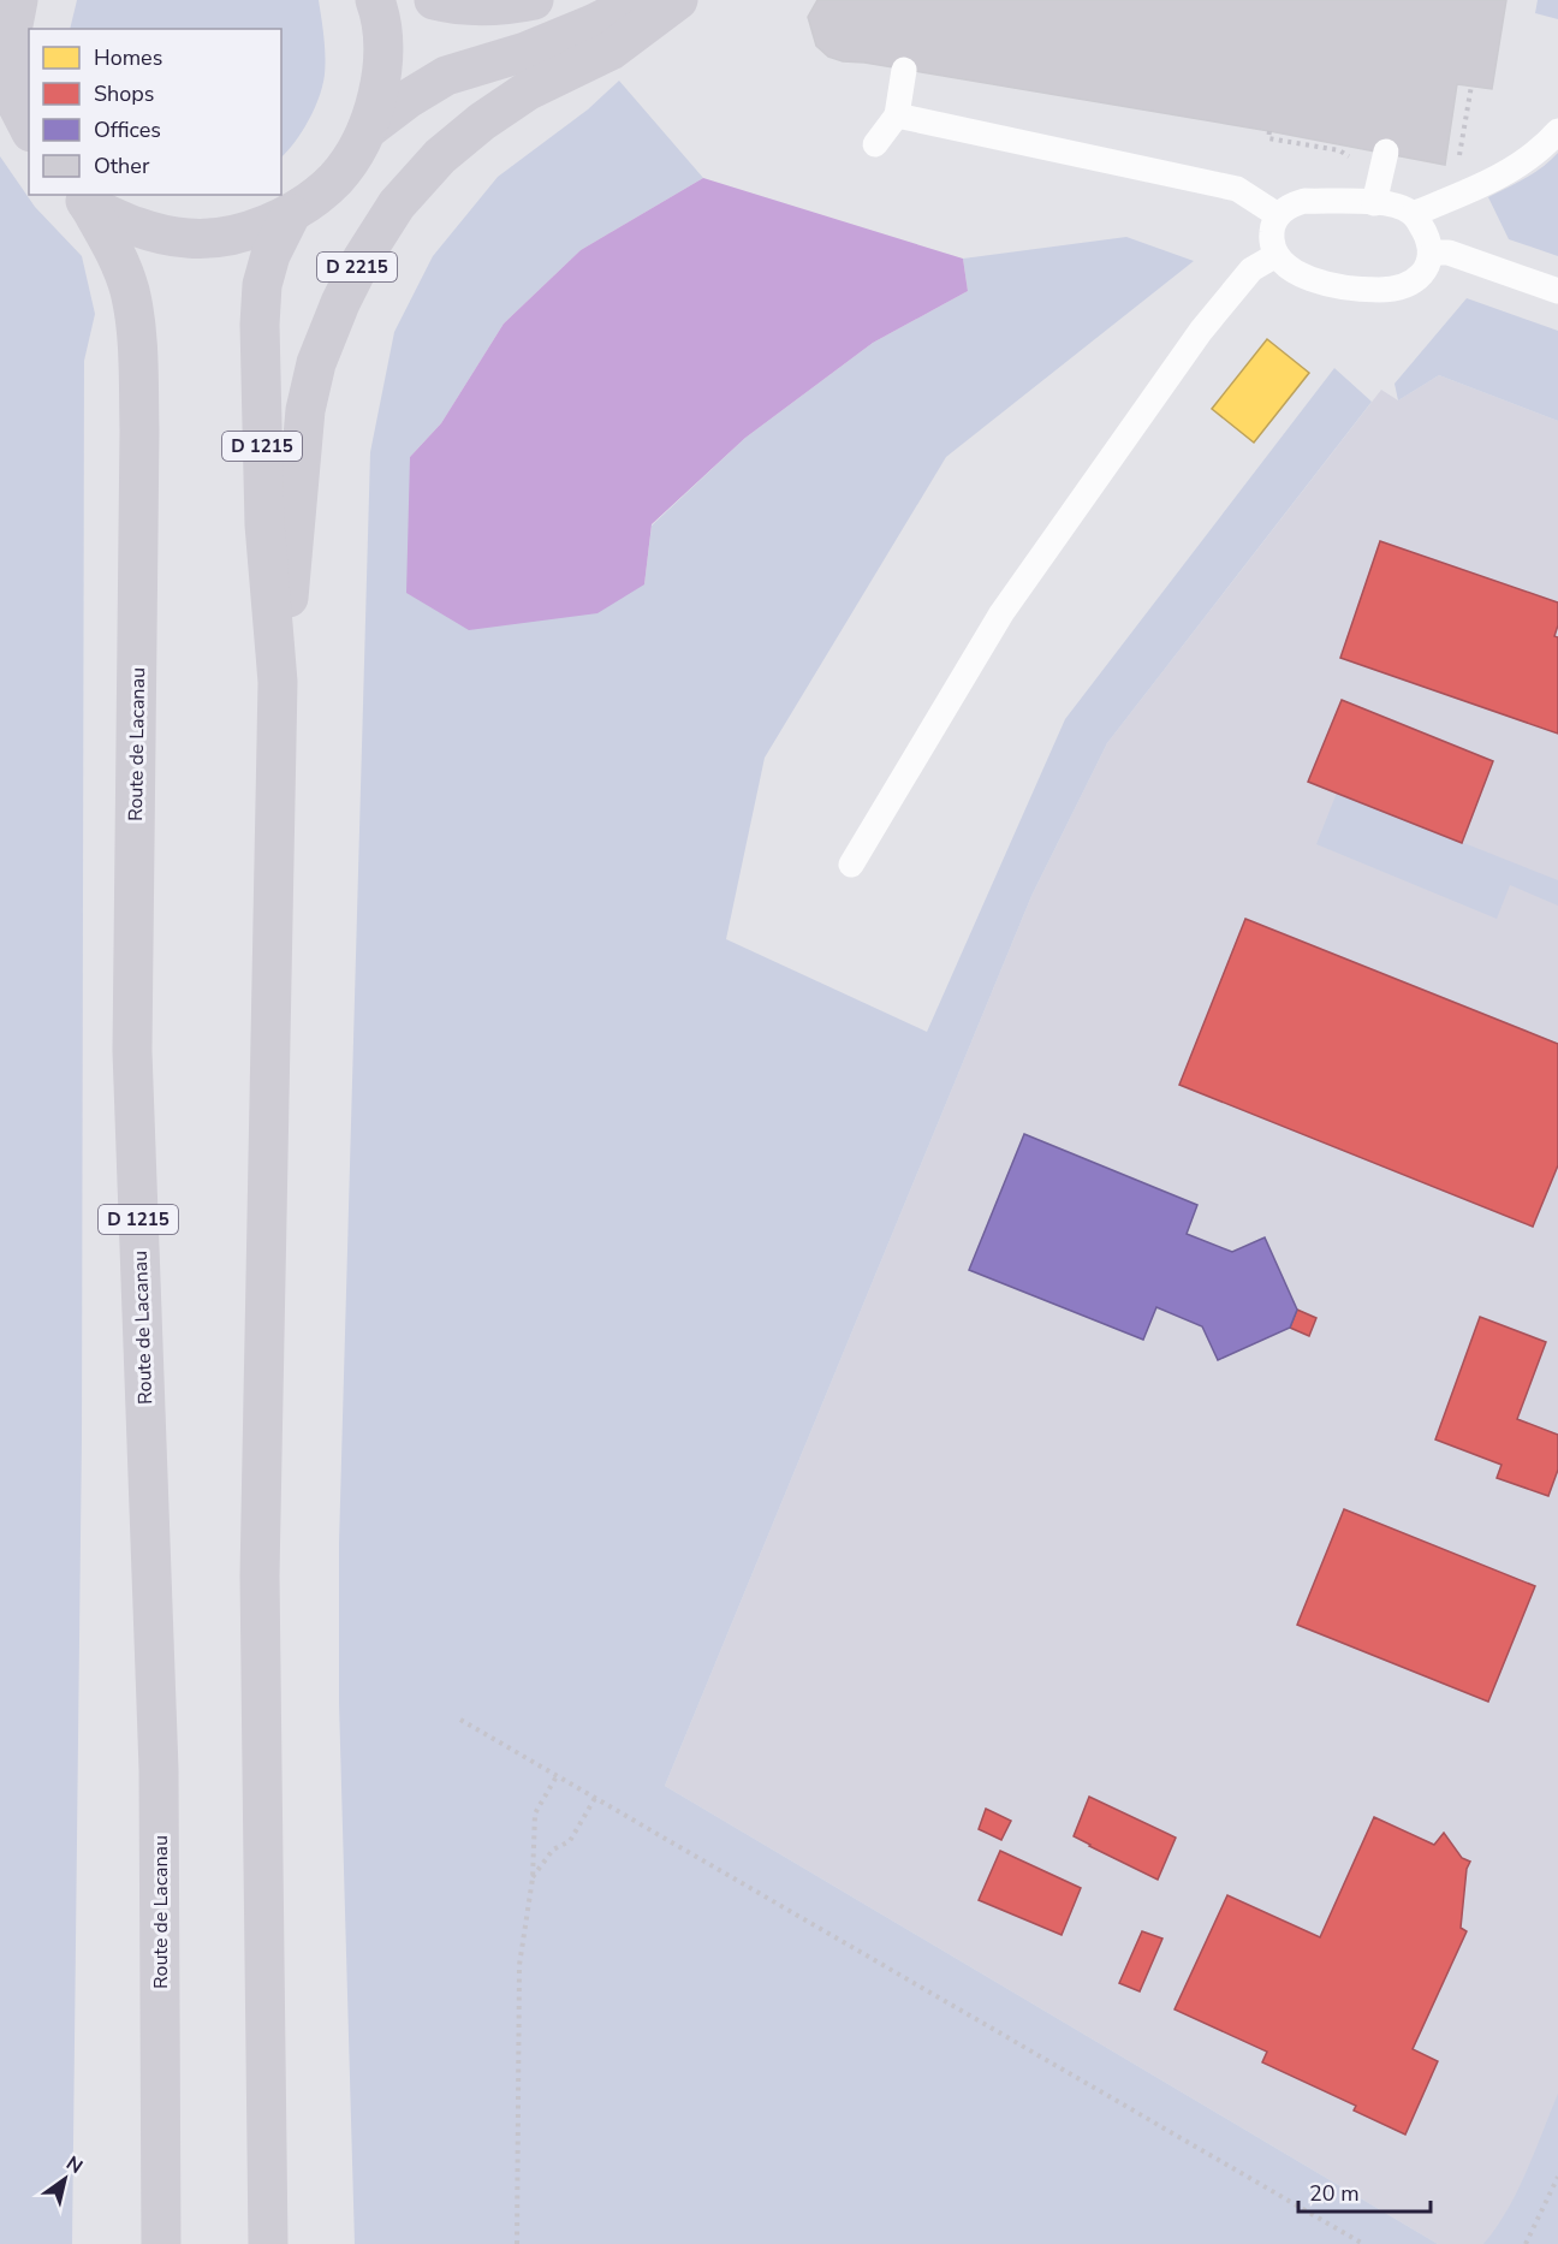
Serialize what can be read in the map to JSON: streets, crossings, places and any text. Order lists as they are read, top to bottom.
{
  "streets": {
    "main road": ["D 2215", "D 1215", "Route de Lacanau"]
  },
  "crossings": [
    ["D 2215", "D 1215"]
  ],
  "legend": [
    "Homes",
    "Shops",
    "Offices",
    "Other"
  ],
  "scale_bar": "20 m",
  "north": "top right"
}
